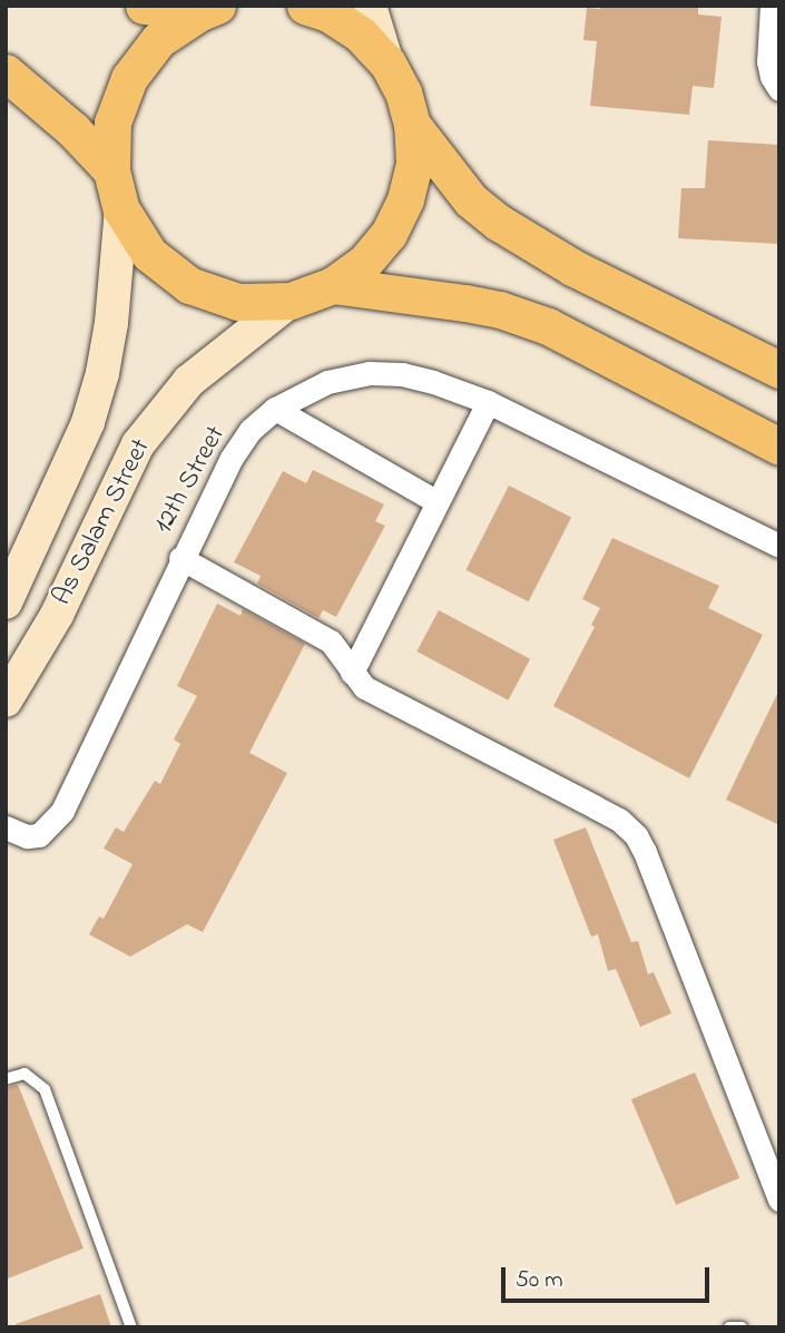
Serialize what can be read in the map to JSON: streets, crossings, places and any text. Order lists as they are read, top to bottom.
{
  "streets": {
    "street": ["12th Street", "As Salam Street"]
  },
  "scale_bar": "50 m"
}
